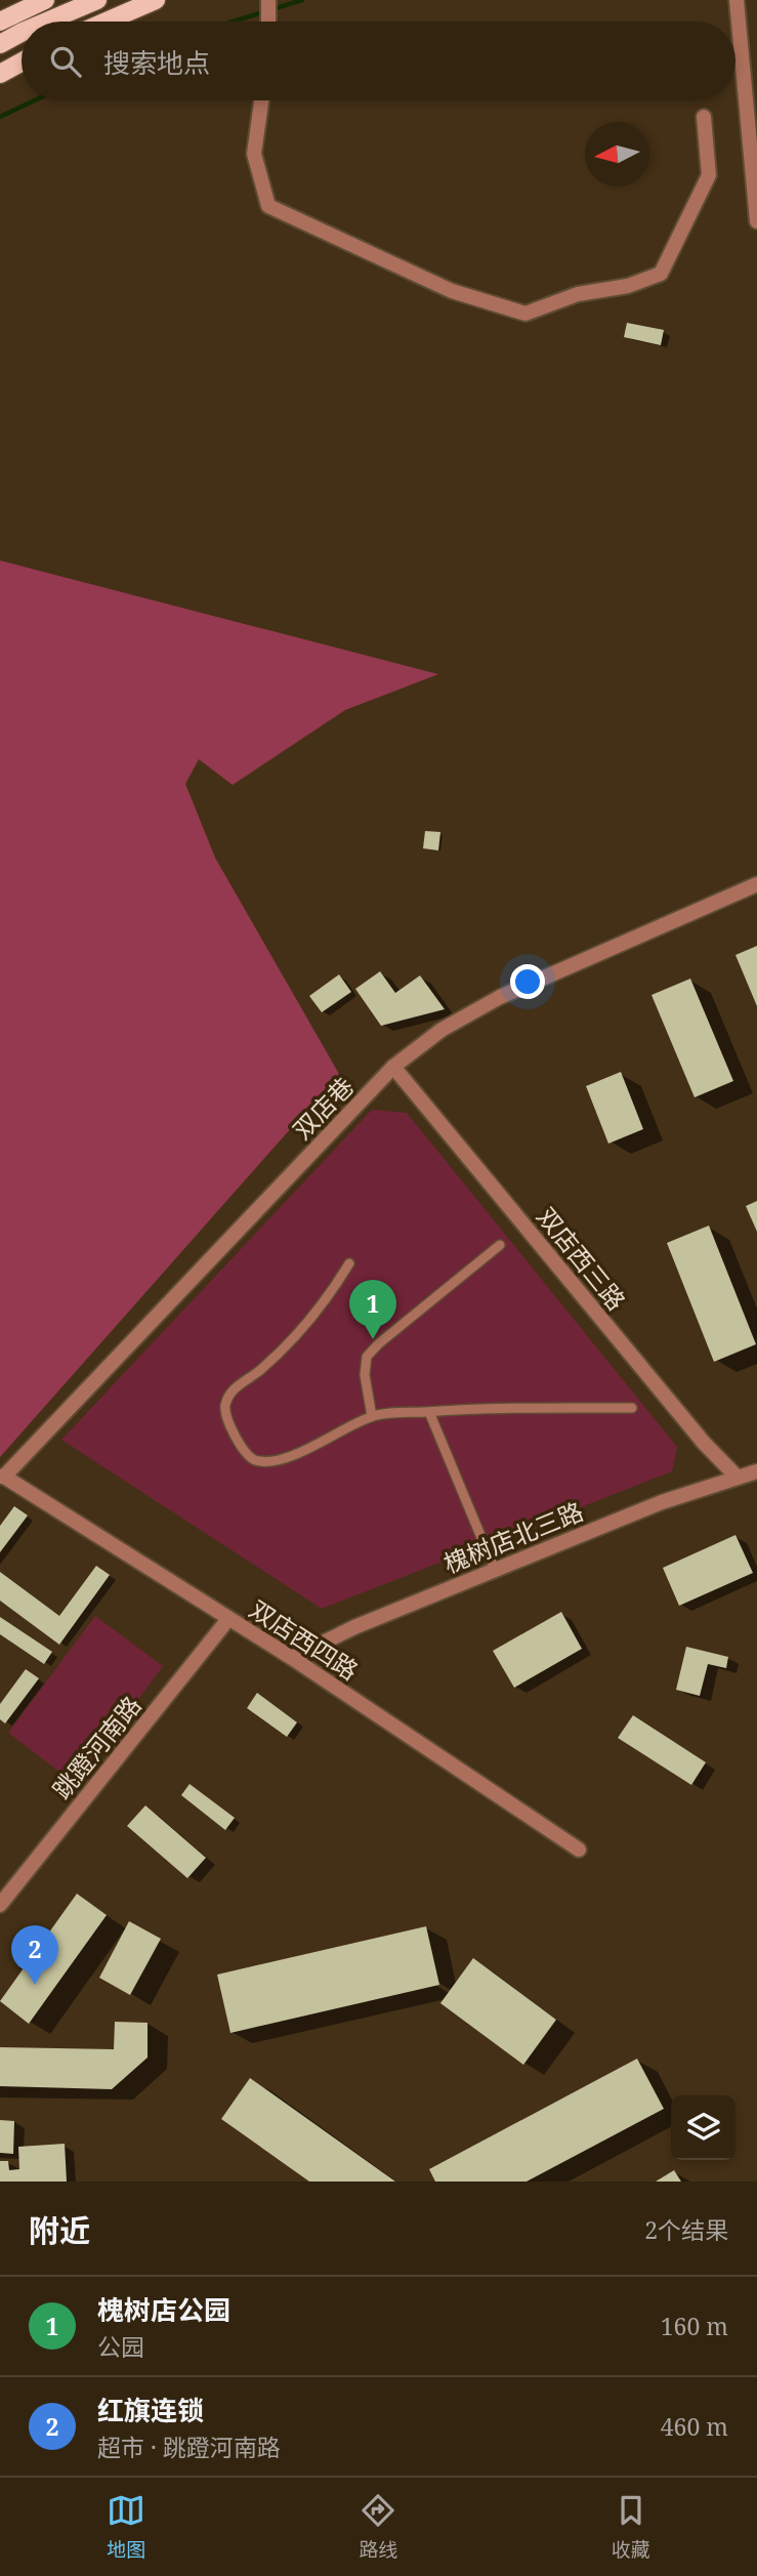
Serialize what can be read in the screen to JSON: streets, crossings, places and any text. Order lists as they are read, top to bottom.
{
  "streets": {
    "street": [
      "双店巷",
      "双店西三路",
      "槐树店北三路",
      "双店西四路",
      "跳蹬河南路"
    ]
  },
  "crossings": [
    ["双店巷", "双店西三路"],
    ["双店巷", "双店西四路"],
    ["双店西三路", "槐树店北三路"],
    ["槐树店北三路", "双店西四路"],
    ["双店西四路", "跳蹬河南路"]
  ],
  "north": "left",
  "page": {
    "search": "搜索地点",
    "pins": ["1", "2"],
    "heading": ["附近", "2个结果"],
    "list": [
      {
        "mark": "1",
        "name": "槐树店公园",
        "note": "公园",
        "value": "160 m"
      },
      {
        "mark": "2",
        "name": "红旗连锁",
        "note": "超市 · 跳蹬河南路",
        "value": "460 m"
      }
    ],
    "nav": ["地图", "路线", "收藏"]
  }
}
